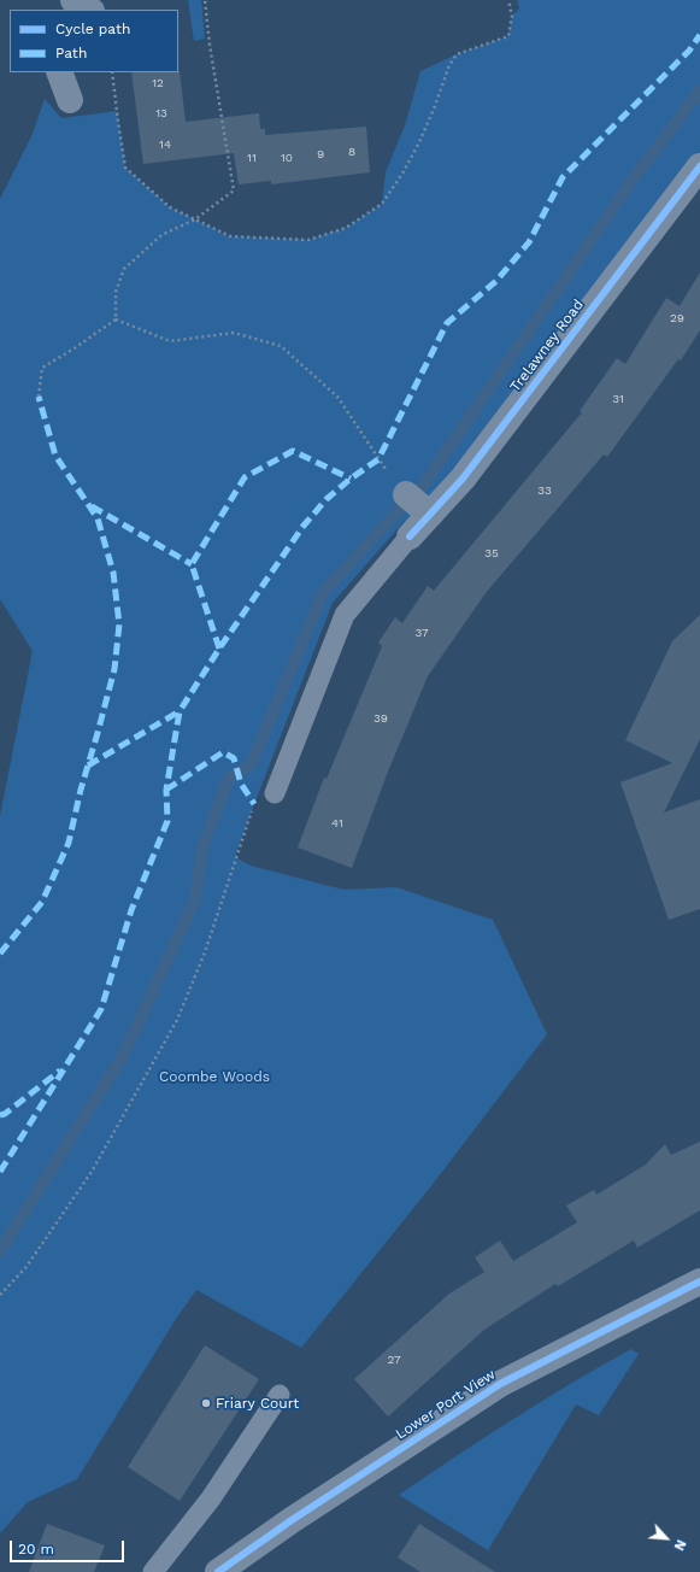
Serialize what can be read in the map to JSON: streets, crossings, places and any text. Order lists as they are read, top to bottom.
{
  "streets": {
    "street": ["Trelawney Road", "Lower Port View"]
  },
  "parks": ["Coombe Woods"],
  "places": ["Friary Court"],
  "house_numbers": [
    "12",
    "13",
    "14",
    "8",
    "9",
    "11",
    "10",
    "29",
    "31",
    "33",
    "35",
    "37",
    "39",
    "41",
    "27"
  ],
  "legend": ["Cycle path", "Path"],
  "scale_bar": "20 m",
  "north": "bottom right"
}
